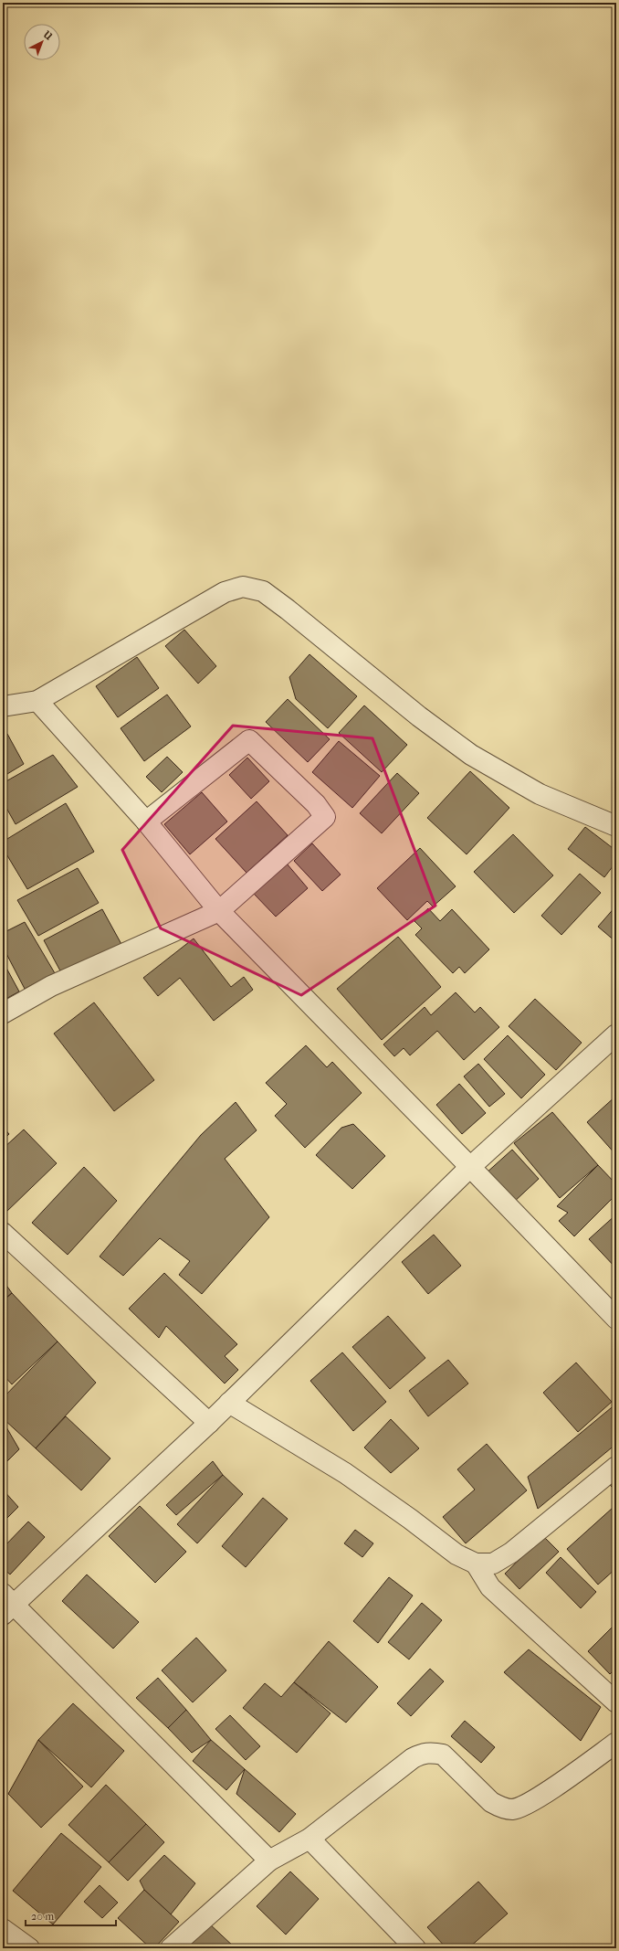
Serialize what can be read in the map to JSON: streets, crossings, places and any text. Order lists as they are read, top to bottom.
{
  "scale_bar": "20 m",
  "north": "top right"
}
